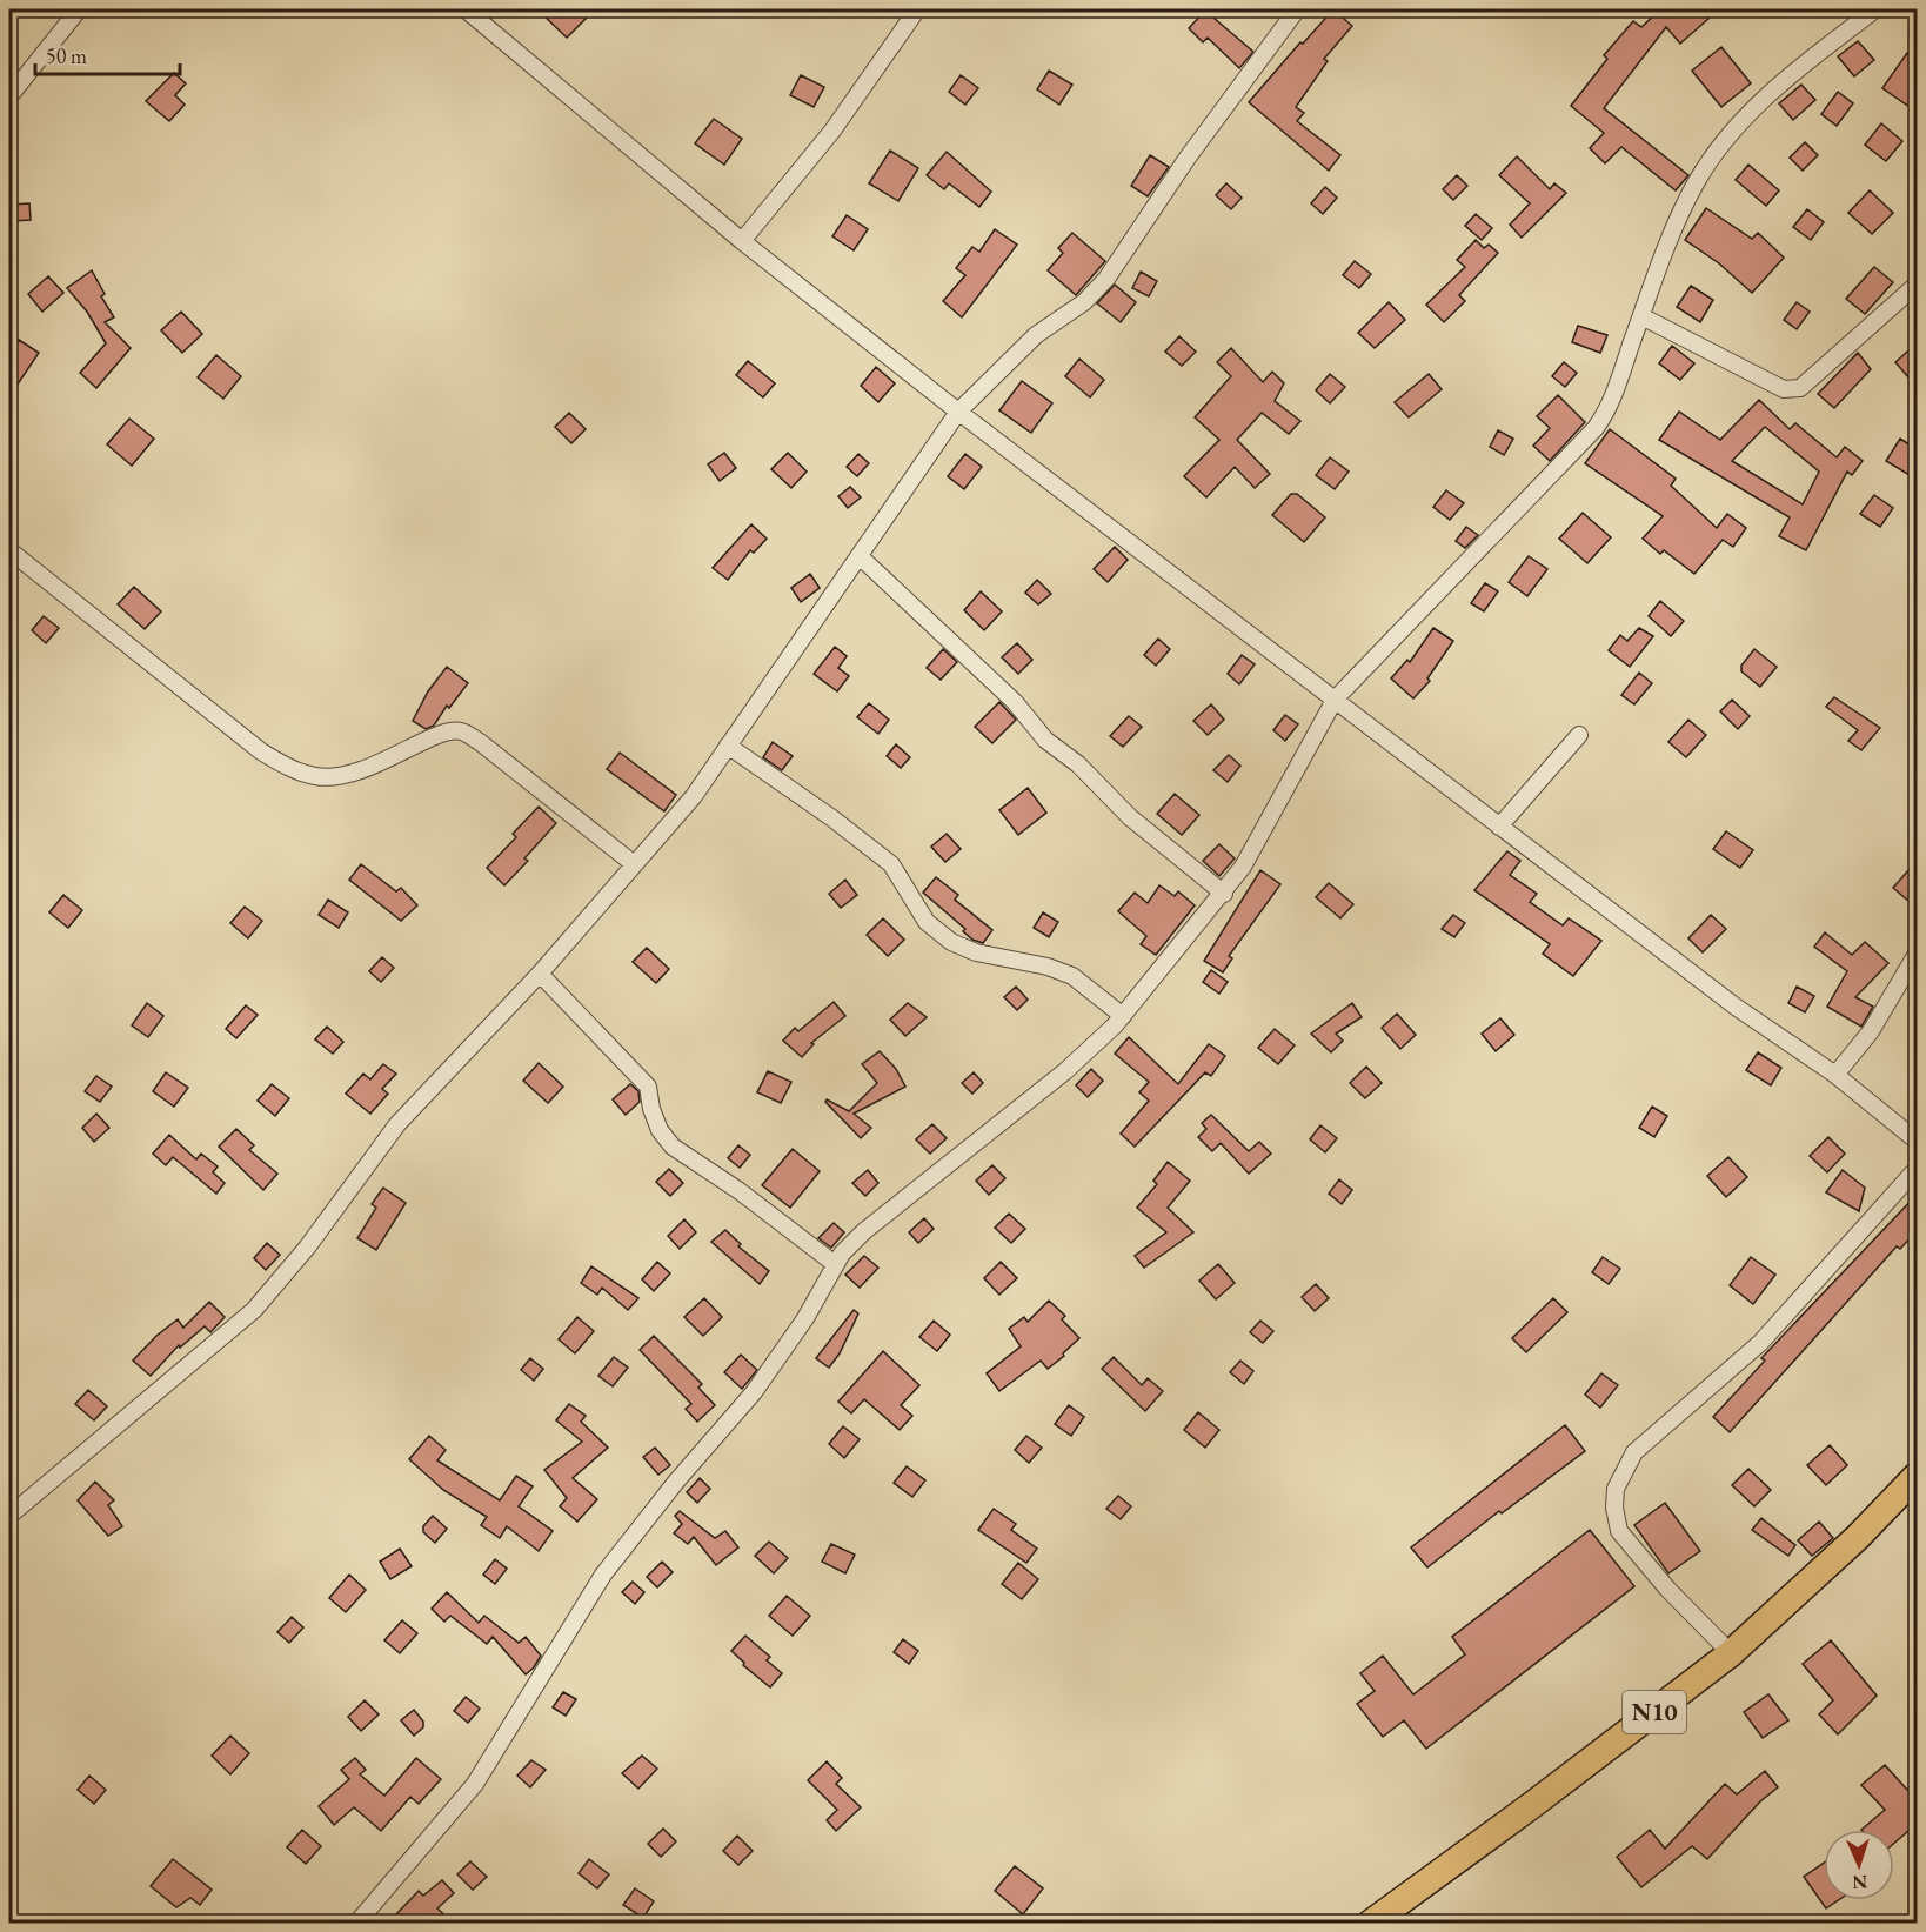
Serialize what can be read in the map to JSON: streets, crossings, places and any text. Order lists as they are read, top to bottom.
{
  "streets": {
    "main road": ["N10"]
  },
  "scale_bar": "50 m",
  "north": "bottom"
}
